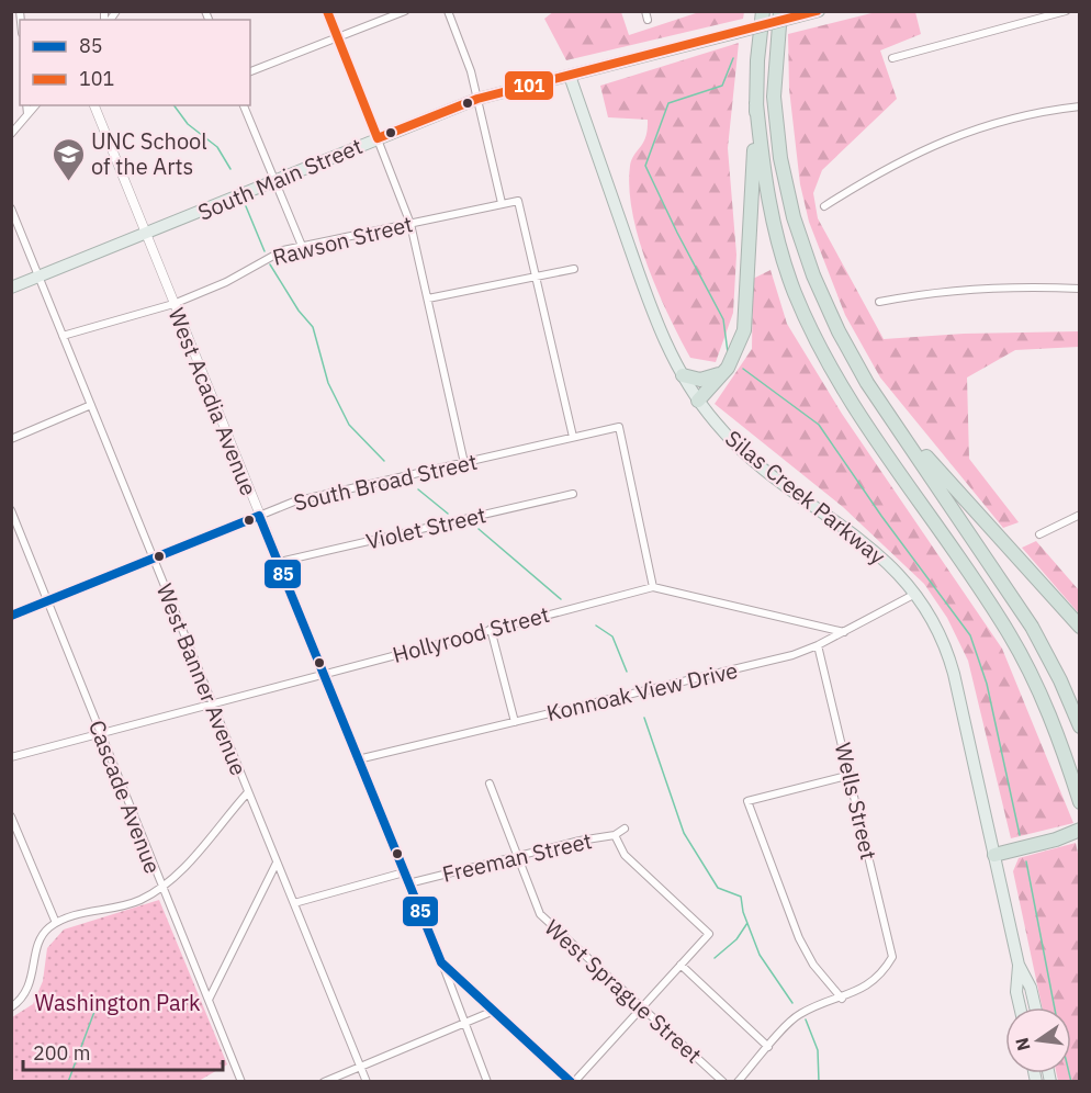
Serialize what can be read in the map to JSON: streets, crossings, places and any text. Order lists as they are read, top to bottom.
{
  "streets": {
    "main road": ["South Main Street", "Silas Creek Parkway"],
    "street": [
      "Rawson Street",
      "West Acadia Avenue",
      "South Broad Street",
      "Violet Street",
      "Hollyrood Street",
      "West Banner Avenue",
      "Konnoak View Drive",
      "Cascade Avenue",
      "Wells Street",
      "Freeman Street",
      "West Sprague Street"
    ]
  },
  "crossings": [
    ["South Main Street", "West Acadia Avenue"],
    ["South Main Street", "Silas Creek Parkway"],
    ["South Main Street", "West Banner Avenue"],
    ["Rawson Street", "West Acadia Avenue"],
    ["Rawson Street", "West Banner Avenue"],
    ["West Acadia Avenue", "South Broad Street"],
    ["West Acadia Avenue", "Violet Street"],
    ["West Acadia Avenue", "Hollyrood Street"],
    ["West Acadia Avenue", "Konnoak View Drive"],
    ["West Acadia Avenue", "Freeman Street"],
    ["South Broad Street", "Hollyrood Street"],
    ["South Broad Street", "West Banner Avenue"],
    ["South Broad Street", "Cascade Avenue"],
    ["Silas Creek Parkway", "Konnoak View Drive"],
    ["Hollyrood Street", "West Banner Avenue"],
    ["Hollyrood Street", "Konnoak View Drive"],
    ["Hollyrood Street", "Cascade Avenue"],
    ["Konnoak View Drive", "Wells Street"],
    ["Freeman Street", "West Sprague Street"]
  ],
  "parks": ["Washington Park"],
  "places": {
    "school or university": ["UNC School of the Arts"]
  },
  "lines": ["transit line 101", "transit line 85"],
  "legend": ["85", "101"],
  "scale_bar": "200 m",
  "north": "left"
}
